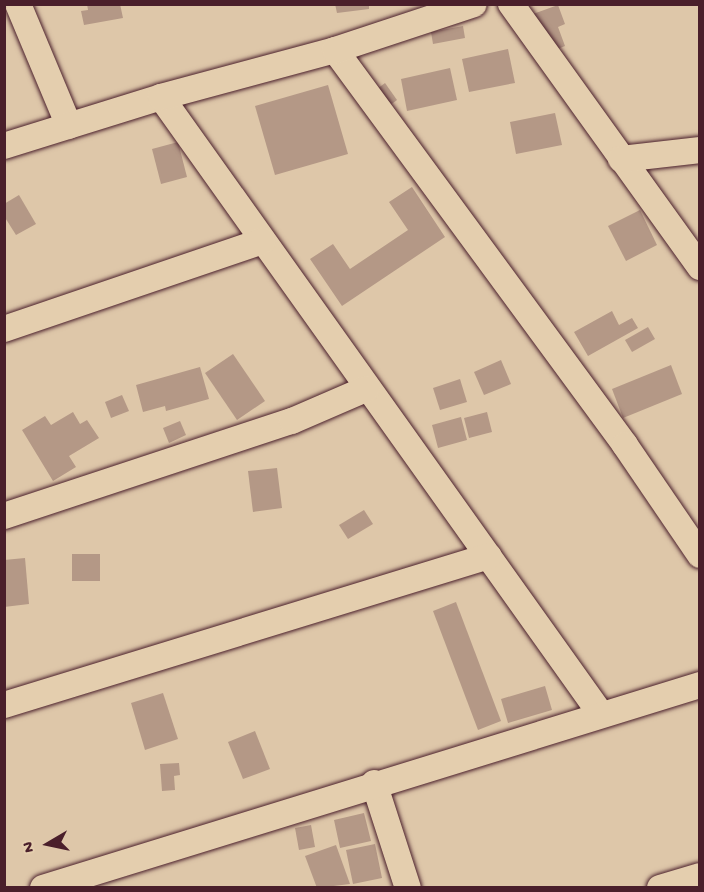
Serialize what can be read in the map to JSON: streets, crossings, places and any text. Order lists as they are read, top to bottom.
{
  "north": "left"
}
